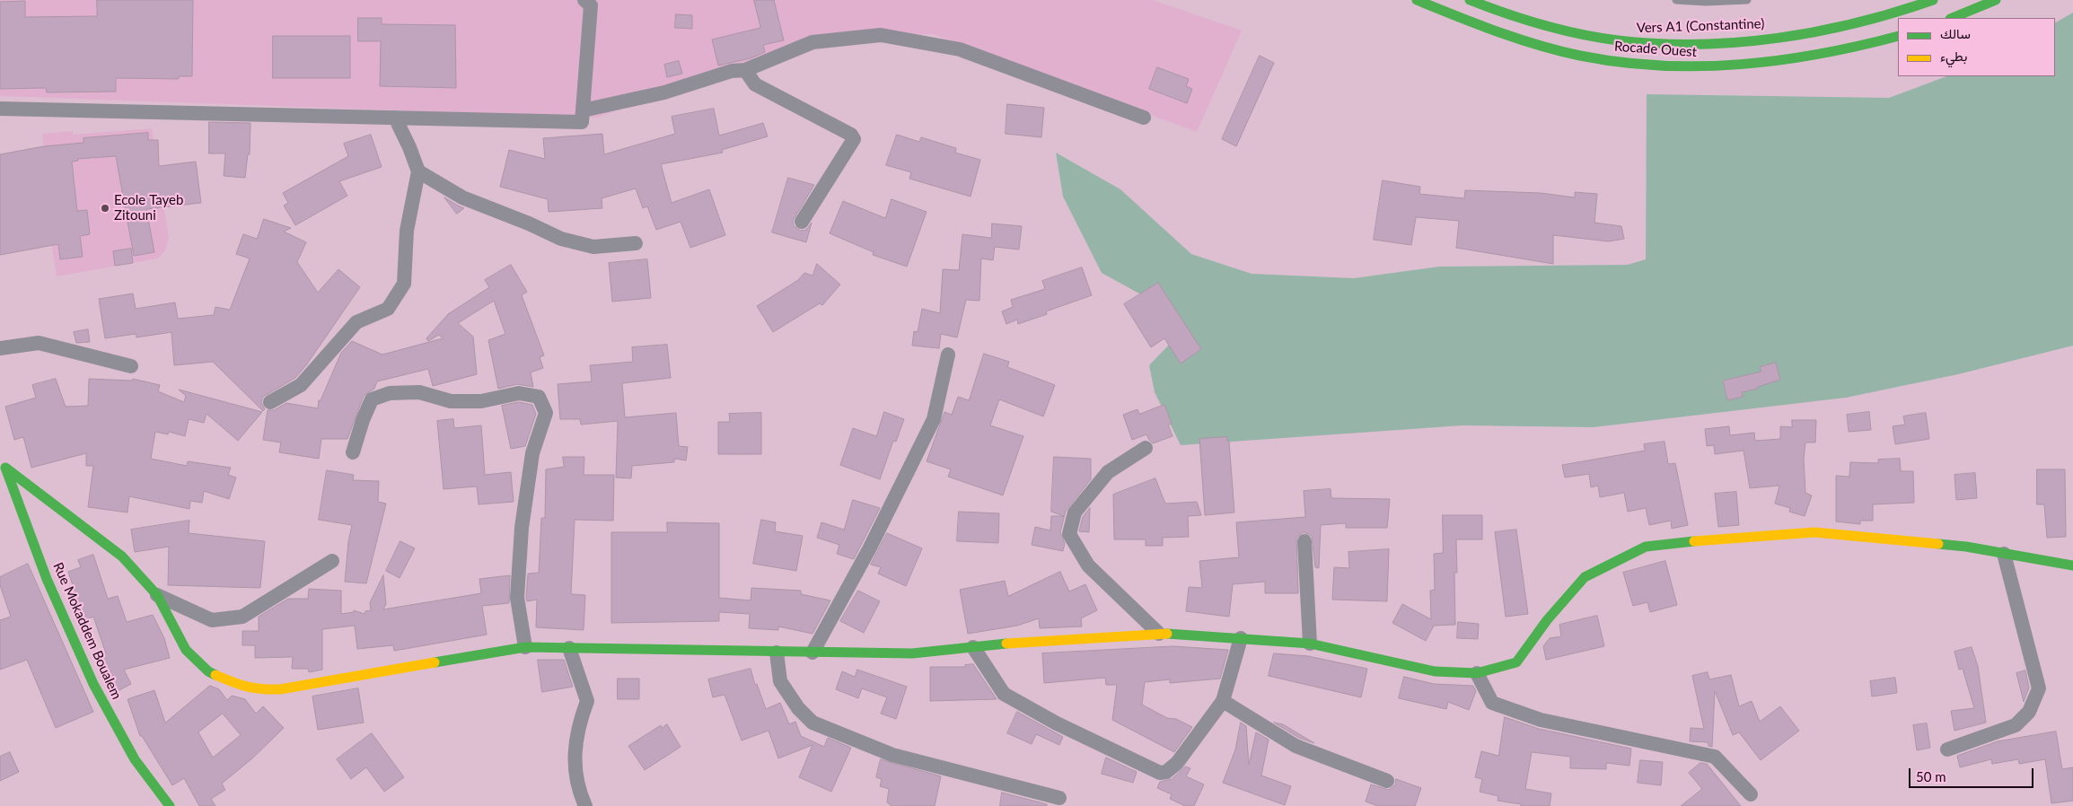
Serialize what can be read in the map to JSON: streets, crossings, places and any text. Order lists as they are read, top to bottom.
{
  "streets": {
    "main road": ["Vers A1 (Constantine)", "Rocade Ouest", "Rue Mokaddem Boualem"]
  },
  "places": ["Ecole Tayeb Zitouni"],
  "legend": ["سالك", "بطيء"],
  "scale_bar": "50 m"
}
